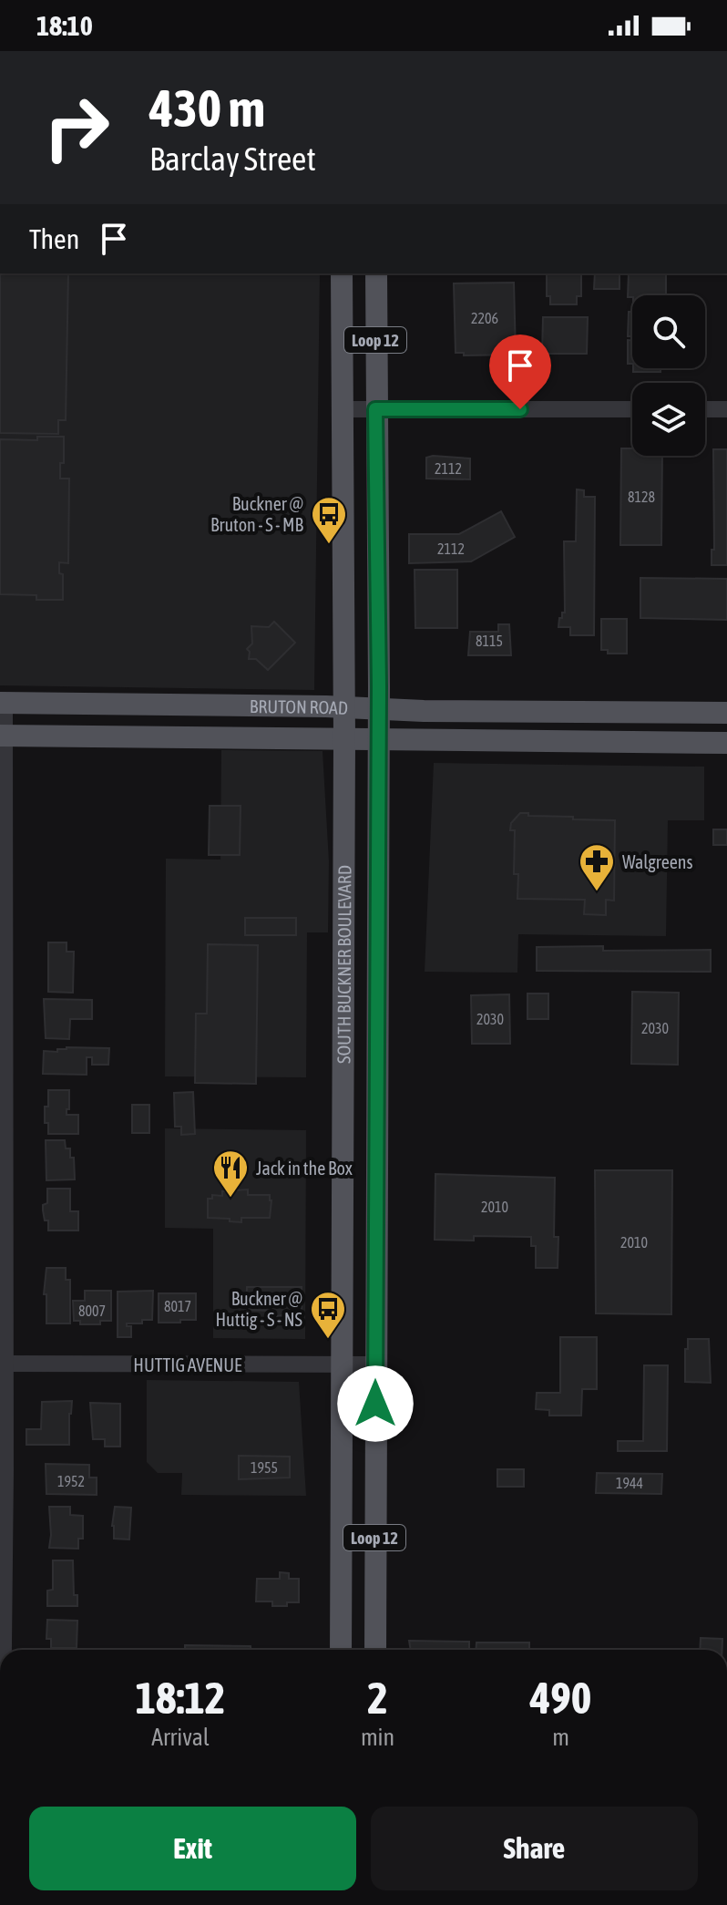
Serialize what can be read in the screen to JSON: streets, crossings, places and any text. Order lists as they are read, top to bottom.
{
  "streets": {
    "main road": ["Loop 12", "BRUTON ROAD", "SOUTH BUCKNER BOULEVARD"],
    "street": ["HUTTIG AVENUE"]
  },
  "crossings": [
    ["BRUTON ROAD", "SOUTH BUCKNER BOULEVARD"],
    ["SOUTH BUCKNER BOULEVARD", "HUTTIG AVENUE"]
  ],
  "places": {
    "bus stop": ["Buckner @ Bruton - S - MB", "Buckner @ Huttig - S - NS"],
    "pharmacy": ["Walgreens"],
    "restaurant": ["Jack in the Box"]
  },
  "house_numbers": [
    "2206",
    "2112",
    "8128",
    "2112",
    "8115",
    "2030",
    "2030",
    "2010",
    "2010",
    "8017",
    "8007",
    "1955",
    "1952",
    "1944"
  ],
  "page": {
    "status": "18:10",
    "turn": ["430 m", "Barclay Street"],
    "then": "Then",
    "eta": [
      "18:12",
      "Arrival",
      "2",
      "min",
      "490",
      "m"
    ],
    "buttons": ["Exit", "Share"]
  }
}
